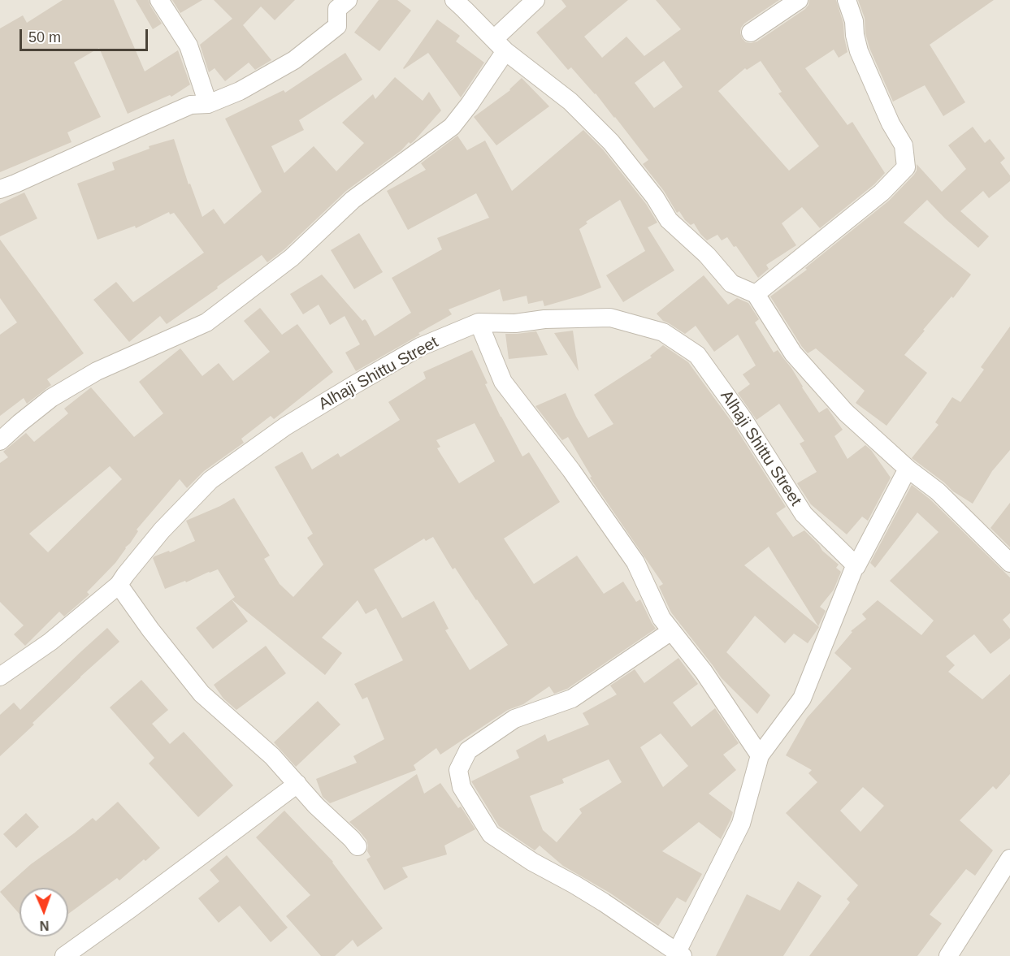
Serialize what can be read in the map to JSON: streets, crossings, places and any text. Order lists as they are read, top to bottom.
{
  "streets": {
    "street": ["Alhaji Shittu Street"]
  },
  "scale_bar": "50 m",
  "north": "bottom"
}
